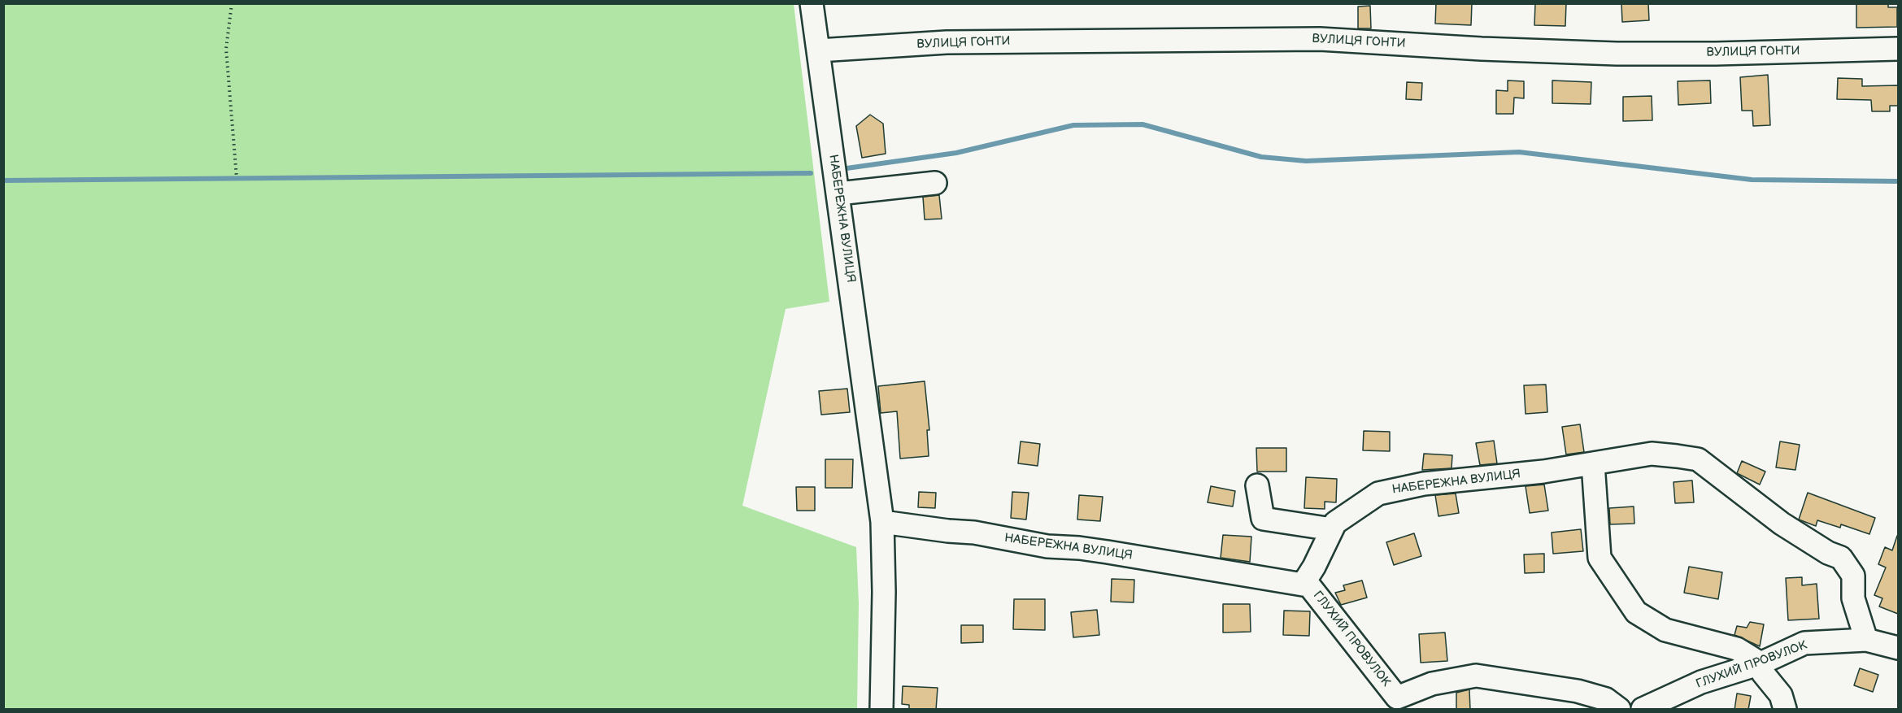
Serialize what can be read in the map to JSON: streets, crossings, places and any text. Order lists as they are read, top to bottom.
{
  "streets": {
    "street": ["ВУЛИЦЯ ГОНТИ", "НАБЕРЕЖНА ВУЛИЦЯ", "ГЛУХИЙ ПРОВУЛОК"]
  },
  "crossings": [
    ["ВУЛИЦЯ ГОНТИ", "НАБЕРЕЖНА ВУЛИЦЯ"],
    ["НАБЕРЕЖНА ВУЛИЦЯ", "ГЛУХИЙ ПРОВУЛОК"]
  ]
}
